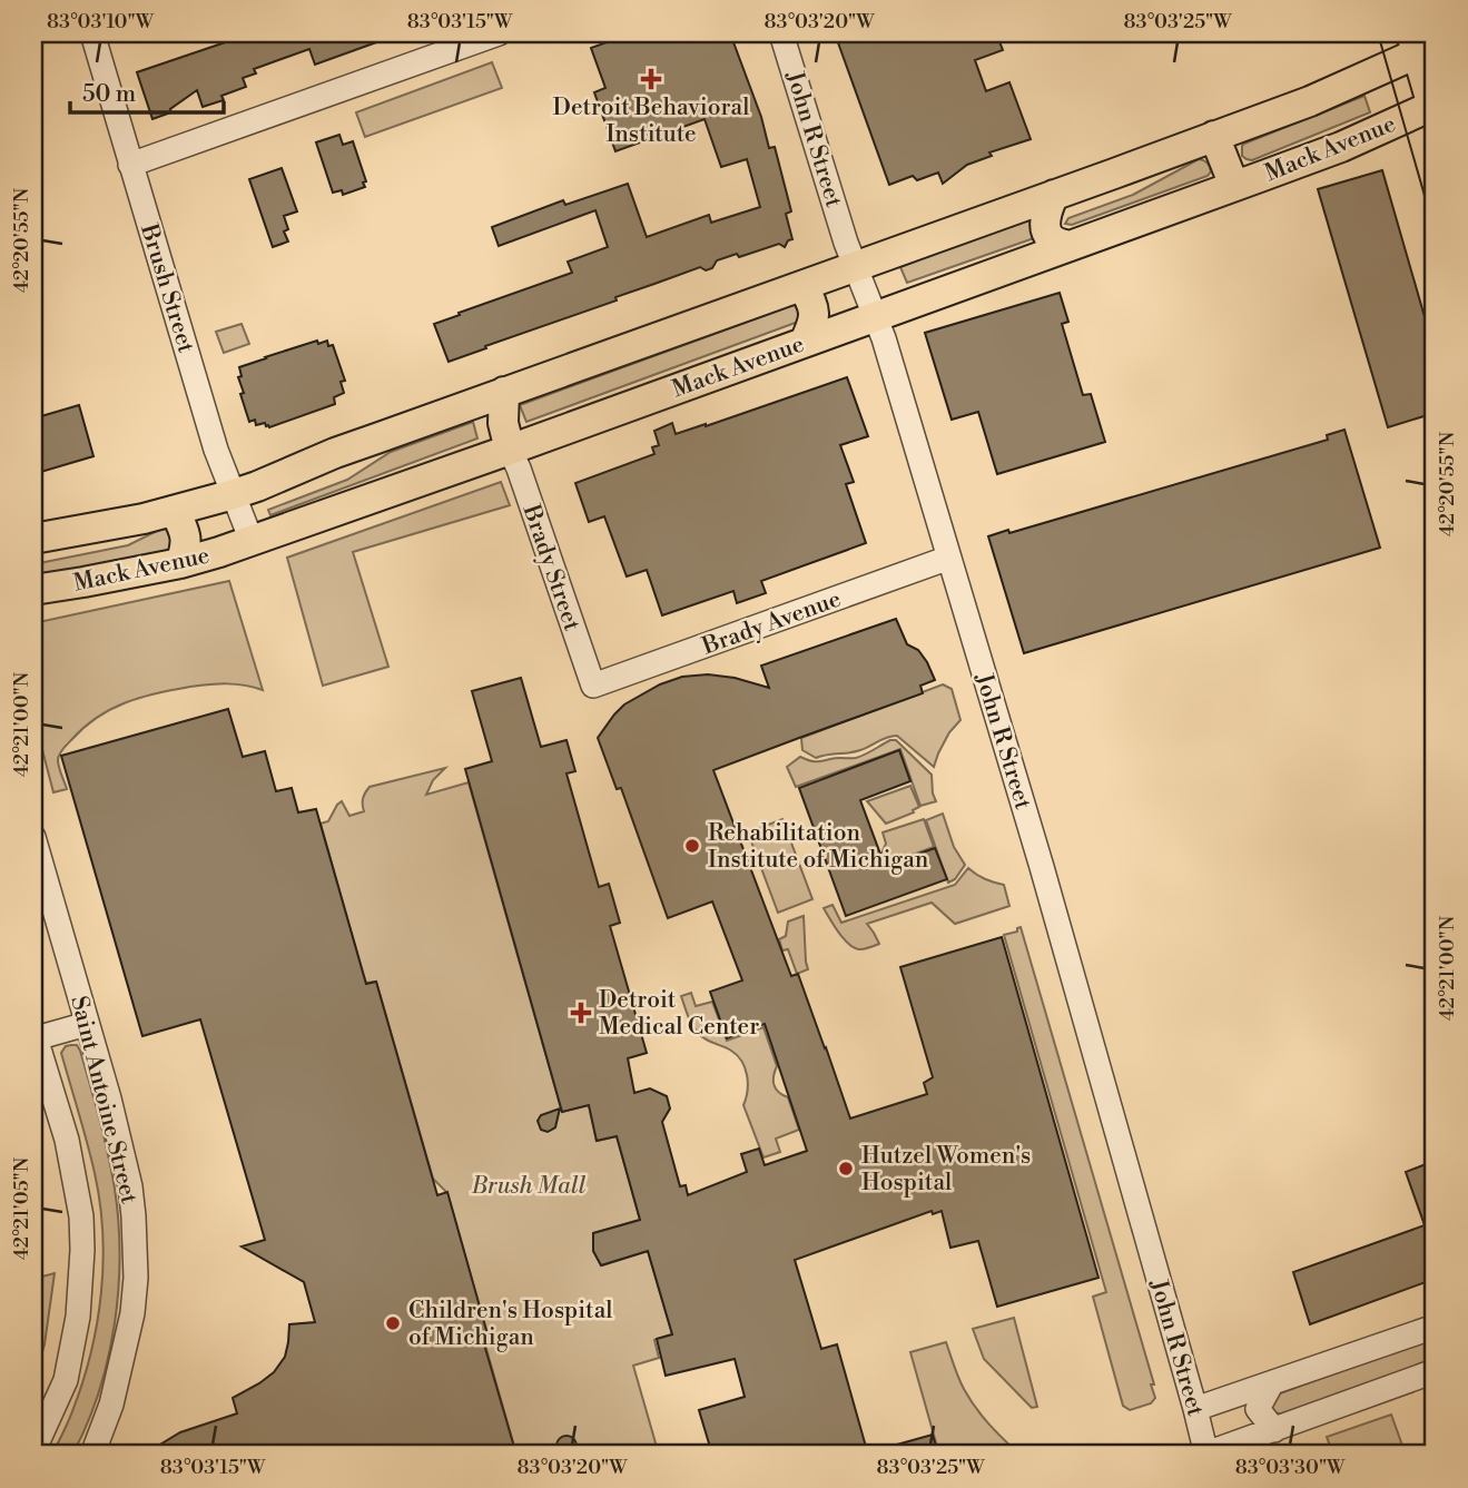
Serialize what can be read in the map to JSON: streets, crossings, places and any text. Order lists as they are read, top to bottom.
{
  "streets": {
    "main road": ["Mack Avenue"],
    "street": [
      "John R Street",
      "Brush Street",
      "Brady Street",
      "Brady Avenue",
      "Saint Antoine Street"
    ]
  },
  "crossings": [
    ["John R Street", "Mack Avenue"],
    ["John R Street", "Brady Avenue"],
    ["Mack Avenue", "Brush Street"],
    ["Mack Avenue", "Brady Street"],
    ["Brady Street", "Brady Avenue"]
  ],
  "parks": ["Brush Mall"],
  "places": {
    "health": ["Detroit Behavioral Institute", "Detroit Medical Center"],
    "other": ["Rehabilitation Institute of Michigan", "Hutzel Women's Hospital", "Children's Hospital of Michigan"]
  },
  "scale_bar": "50 m",
  "coordinates": [
    "83°03'10\"W",
    "83°03'15\"W",
    "83°03'20\"W",
    "83°03'25\"W",
    "42°20'55\"N",
    "42°21'00\"N",
    "42°21'05\"N",
    "83°03'30\"W"
  ]
}
